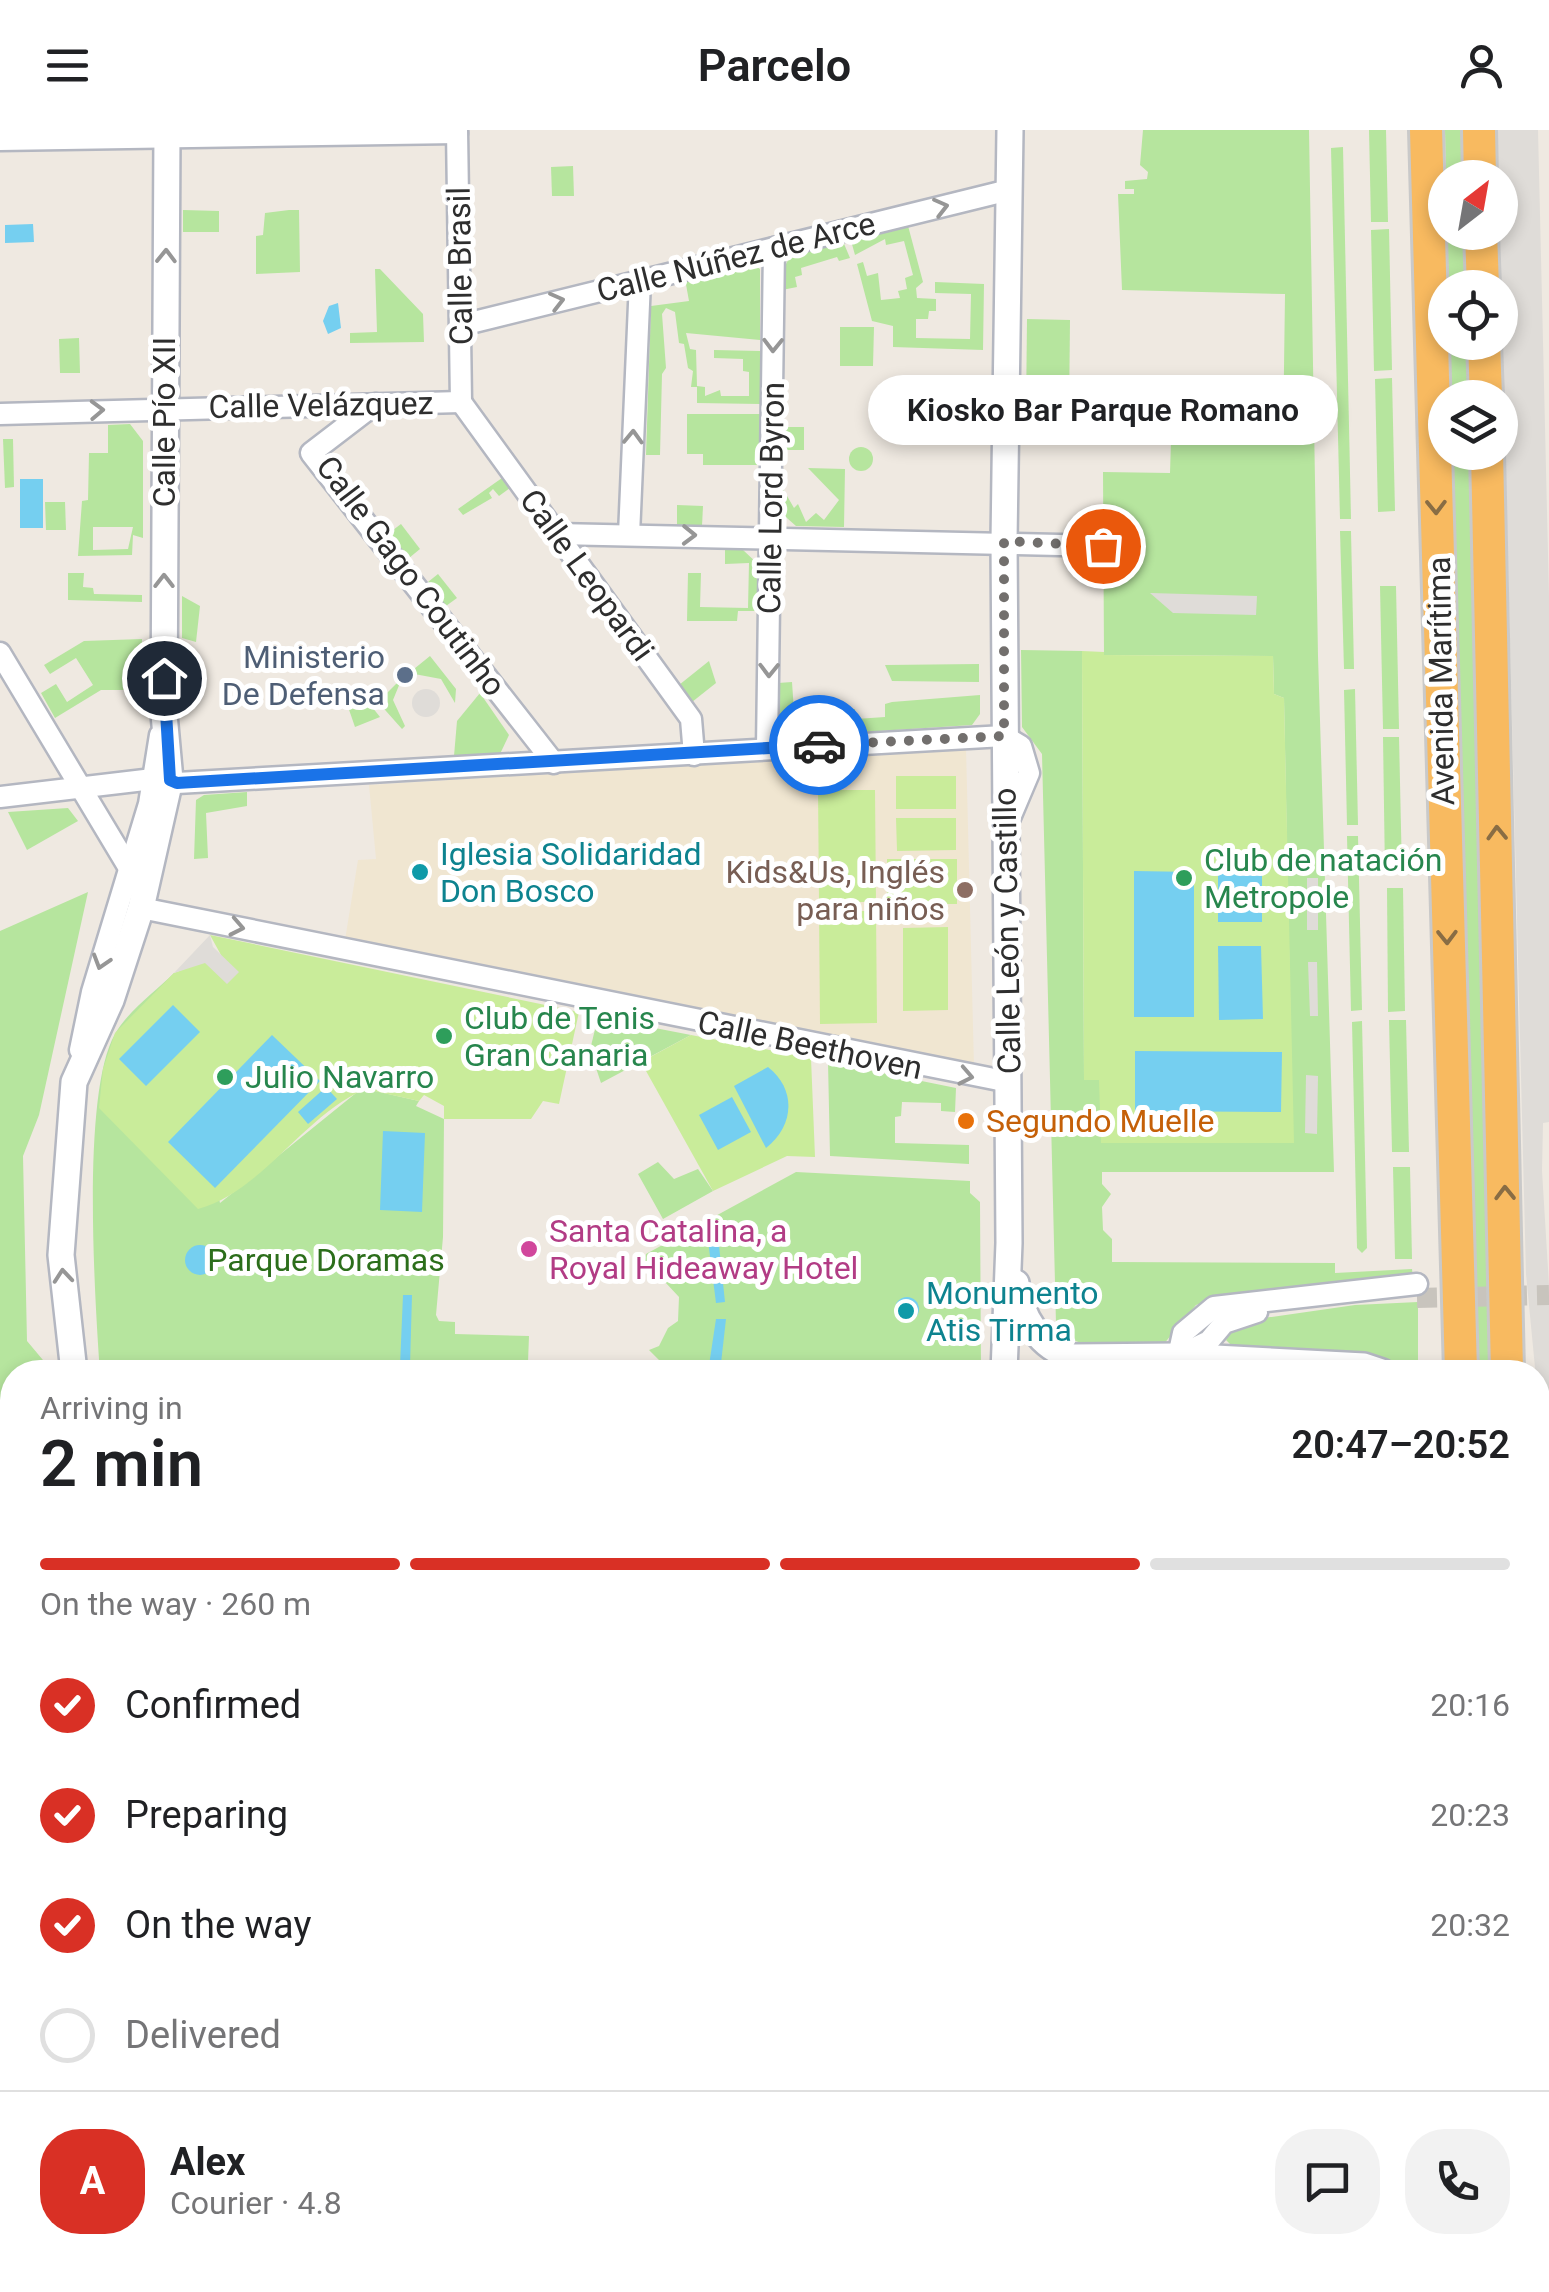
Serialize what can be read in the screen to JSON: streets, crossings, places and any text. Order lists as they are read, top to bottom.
{
  "streets": {
    "highway": ["Avenida Marítima"],
    "street": [
      "Calle Núñez de Arce",
      "Calle Brasil",
      "Calle Velázquez",
      "Calle Pío XII",
      "Calle Lord Byron",
      "Calle Leopardi",
      "Calle Gago Coutinho",
      "Calle León y Castillo",
      "Calle Beethoven"
    ]
  },
  "crossings": [
    ["Calle Núñez de Arce", "Calle Brasil"],
    ["Calle Núñez de Arce", "Calle Lord Byron"],
    ["Calle Núñez de Arce", "Calle León y Castillo"],
    ["Calle Brasil", "Calle Velázquez"],
    ["Calle Brasil", "Calle Leopardi"],
    ["Calle Velázquez", "Calle Pío XII"],
    ["Calle Velázquez", "Calle Leopardi"],
    ["Calle Velázquez", "Calle Gago Coutinho"],
    ["Calle Pío XII", "Calle Beethoven"],
    ["Calle León y Castillo", "Calle Beethoven"]
  ],
  "one_way": ["Calle Núñez de Arce", "Calle Velázquez", "Calle Beethoven"],
  "parks": ["Parque Doramas"],
  "places": [
    "Kiosko Bar Parque Romano",
    "Ministerio De Defensa",
    "Iglesia Solidaridad Don Bosco",
    "Club de natación Metropole",
    "Kids&Us, Inglés para niños",
    "Club de Tenis Gran Canaria",
    "Julio Navarro",
    "Segundo Muelle",
    "Santa Catalina, a Royal Hideaway Hotel",
    "Monumento Atis Tirma"
  ],
  "north": "top right",
  "page": {
    "header": "Parcelo",
    "bubble": "Kiosko Bar Parque Romano",
    "heading": ["2 min", "Arriving in", "20:47–20:52"],
    "panel": ["Alex", "Courier · 4.8"],
    "bar": "On the way · 260 m",
    "list": [
      ["Confirmed", "20:16"],
      ["Preparing", "20:23"],
      ["On the way", "20:32"],
      "Delivered"
    ],
    "round": "A"
  }
}
